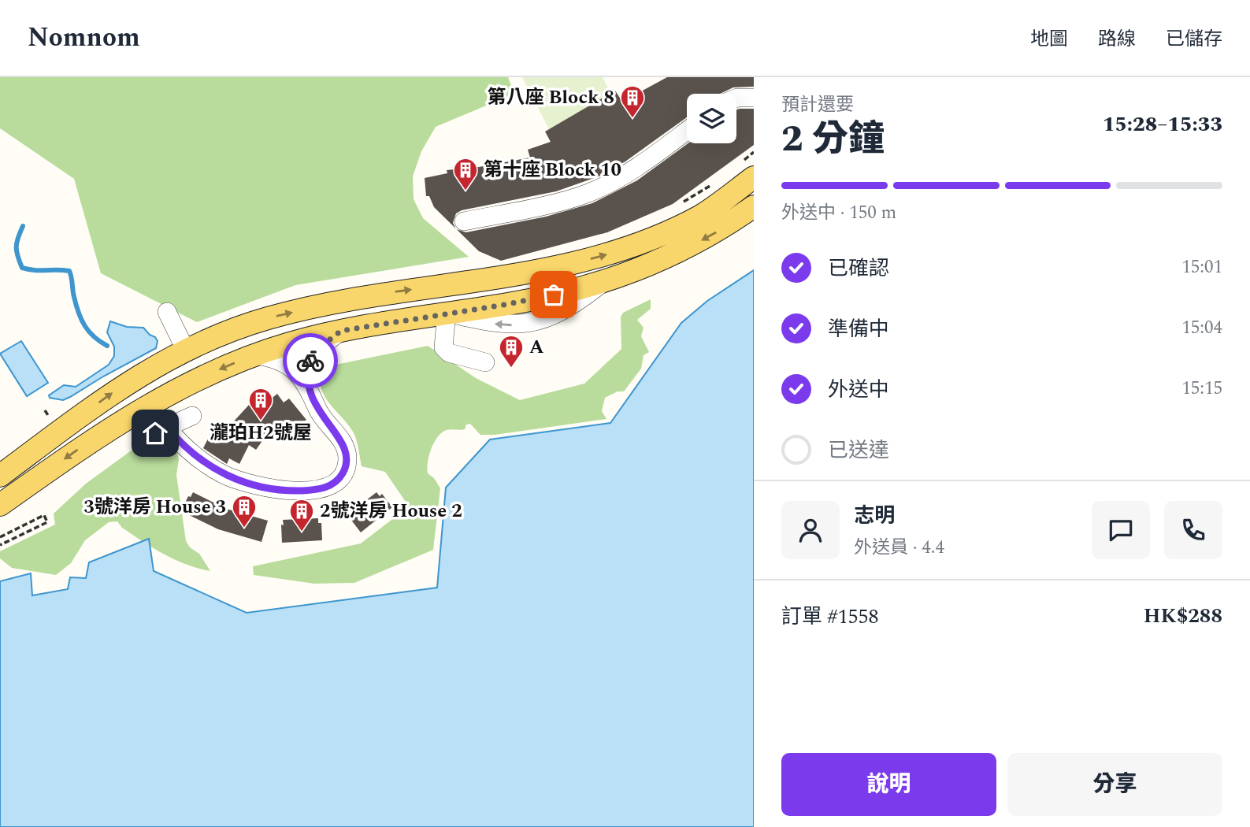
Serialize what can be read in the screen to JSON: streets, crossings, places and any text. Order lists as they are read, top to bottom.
{
  "places": {
    "building": [
      "第八座 Block 8",
      "第十座 Block 10",
      "A",
      "瀧珀H2號屋",
      "3號洋房 House 3",
      "2號洋房 House 2"
    ]
  },
  "page": {
    "header": "Nomnom",
    "nav": ["地圖", "路線", "已儲存"],
    "heading": ["2 分鐘", "預計還要", "15:28–15:33"],
    "panel": [
      "志明",
      "外送員 · 4.4",
      "訂單 #1558",
      "HK$288"
    ],
    "bar": "外送中 · 150 m",
    "list": [
      ["已確認", "15:01"],
      ["準備中", "15:04"],
      ["外送中", "15:15"],
      "已送達"
    ],
    "buttons": ["說明", "分享"]
  }
}
